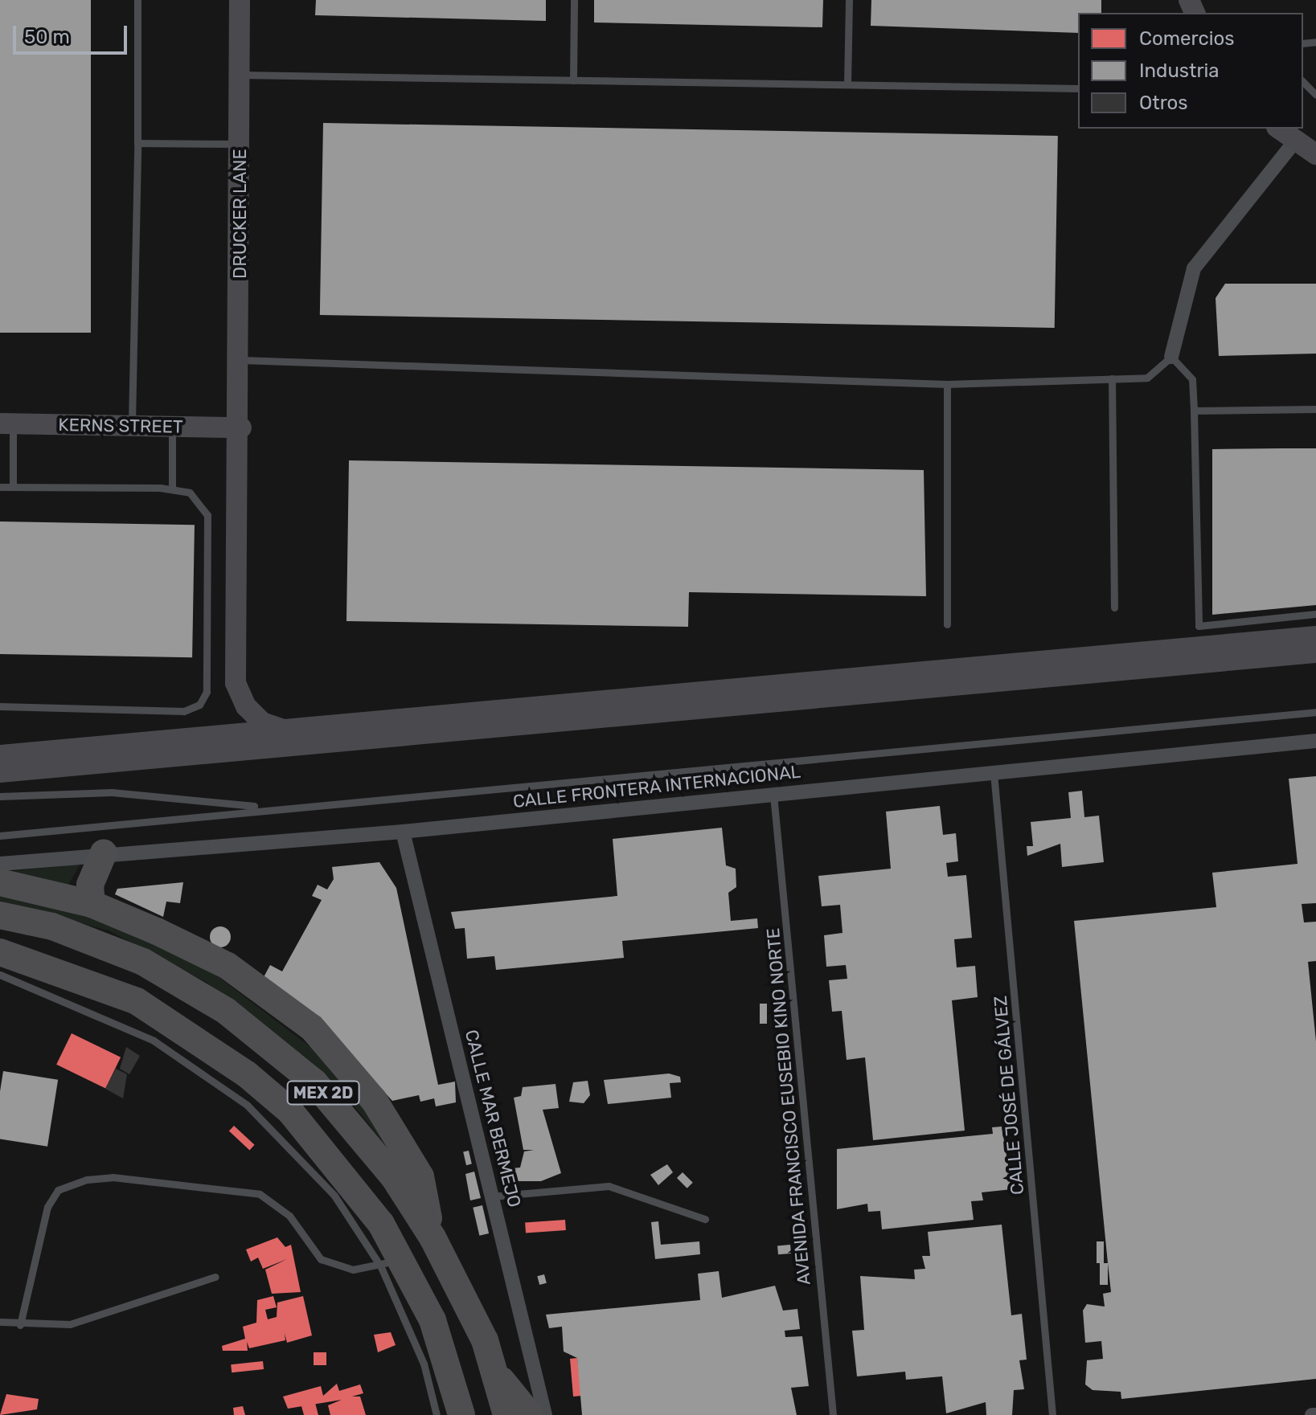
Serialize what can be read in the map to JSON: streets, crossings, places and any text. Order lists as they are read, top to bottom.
{
  "streets": {
    "highway": ["MEX 2D"],
    "main road": ["DRUCKER LANE", "KERNS STREET"],
    "street": ["CALLE FRONTERA INTERNACIONAL", "CALLE MAR BERMEJO"],
    "lane": ["CALLE JOSÉ DE GÁLVEZ", "AVENIDA FRANCISCO EUSEBIO KINO NORTE"]
  },
  "crossings": [
    ["DRUCKER LANE", "KERNS STREET"],
    ["CALLE FRONTERA INTERNACIONAL", "CALLE JOSÉ DE GÁLVEZ"],
    ["CALLE FRONTERA INTERNACIONAL", "AVENIDA FRANCISCO EUSEBIO KINO NORTE"],
    ["CALLE FRONTERA INTERNACIONAL", "CALLE MAR BERMEJO"]
  ],
  "legend": ["Comercios", "Industria", "Otros"],
  "scale_bar": "50 m"
}
